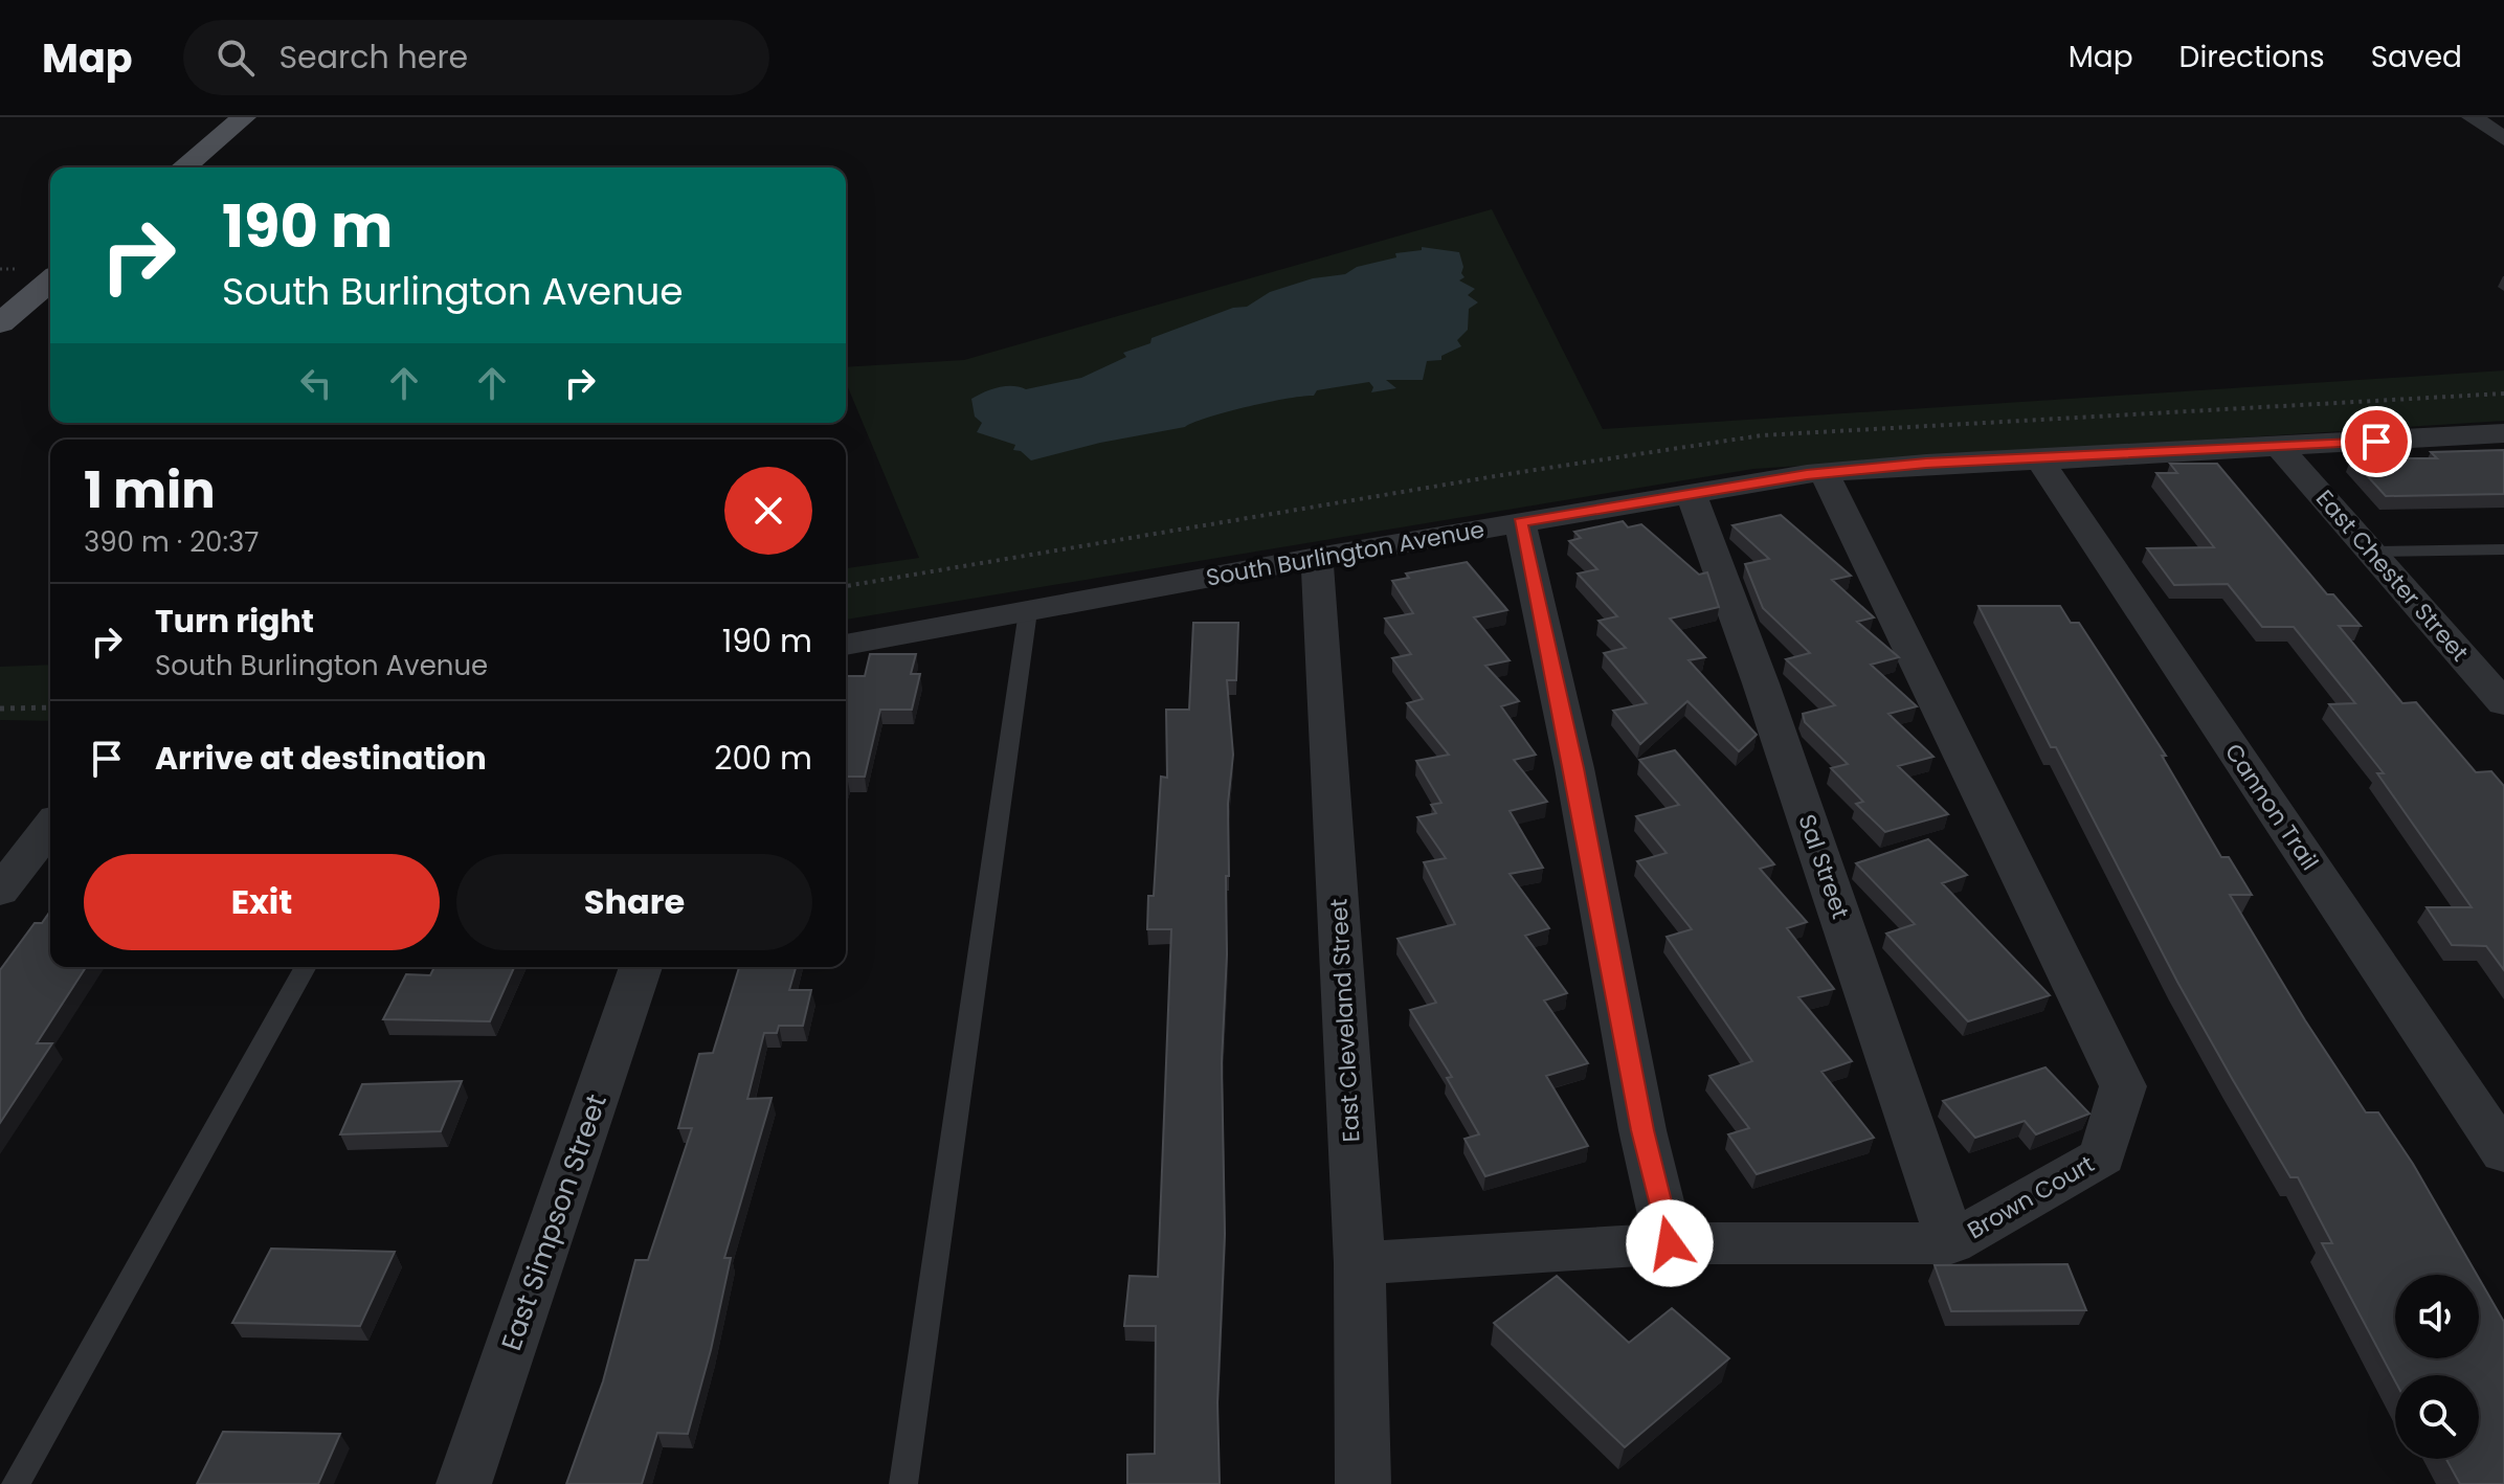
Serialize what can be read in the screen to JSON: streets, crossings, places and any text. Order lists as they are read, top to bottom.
{
  "streets": {
    "street": [
      "South Burlington Avenue",
      "East Chester Street",
      "Cannon Trail",
      "Sal Street",
      "East Cleveland Street",
      "Brown Court",
      "East Simpson Street"
    ]
  },
  "crossings": [
    ["South Burlington Avenue", "East Chester Street"],
    ["South Burlington Avenue", "Cannon Trail"],
    ["South Burlington Avenue", "Sal Street"],
    ["South Burlington Avenue", "East Cleveland Street"],
    ["South Burlington Avenue", "Brown Court"],
    ["Sal Street", "Brown Court"],
    ["East Cleveland Street", "Brown Court"]
  ],
  "page": {
    "header": "Map",
    "search": "Search here",
    "nav": ["Map", "Directions", "Saved"],
    "turn": ["190 m", "South Burlington Avenue"],
    "heading": ["1 min", "390 m · 20:37"],
    "list": [
      {
        "name": "Turn right",
        "note": "South Burlington Avenue",
        "value": "190 m"
      },
      {
        "name": "Arrive at destination",
        "value": "200 m"
      }
    ],
    "buttons": ["Exit", "Share"]
  }
}
